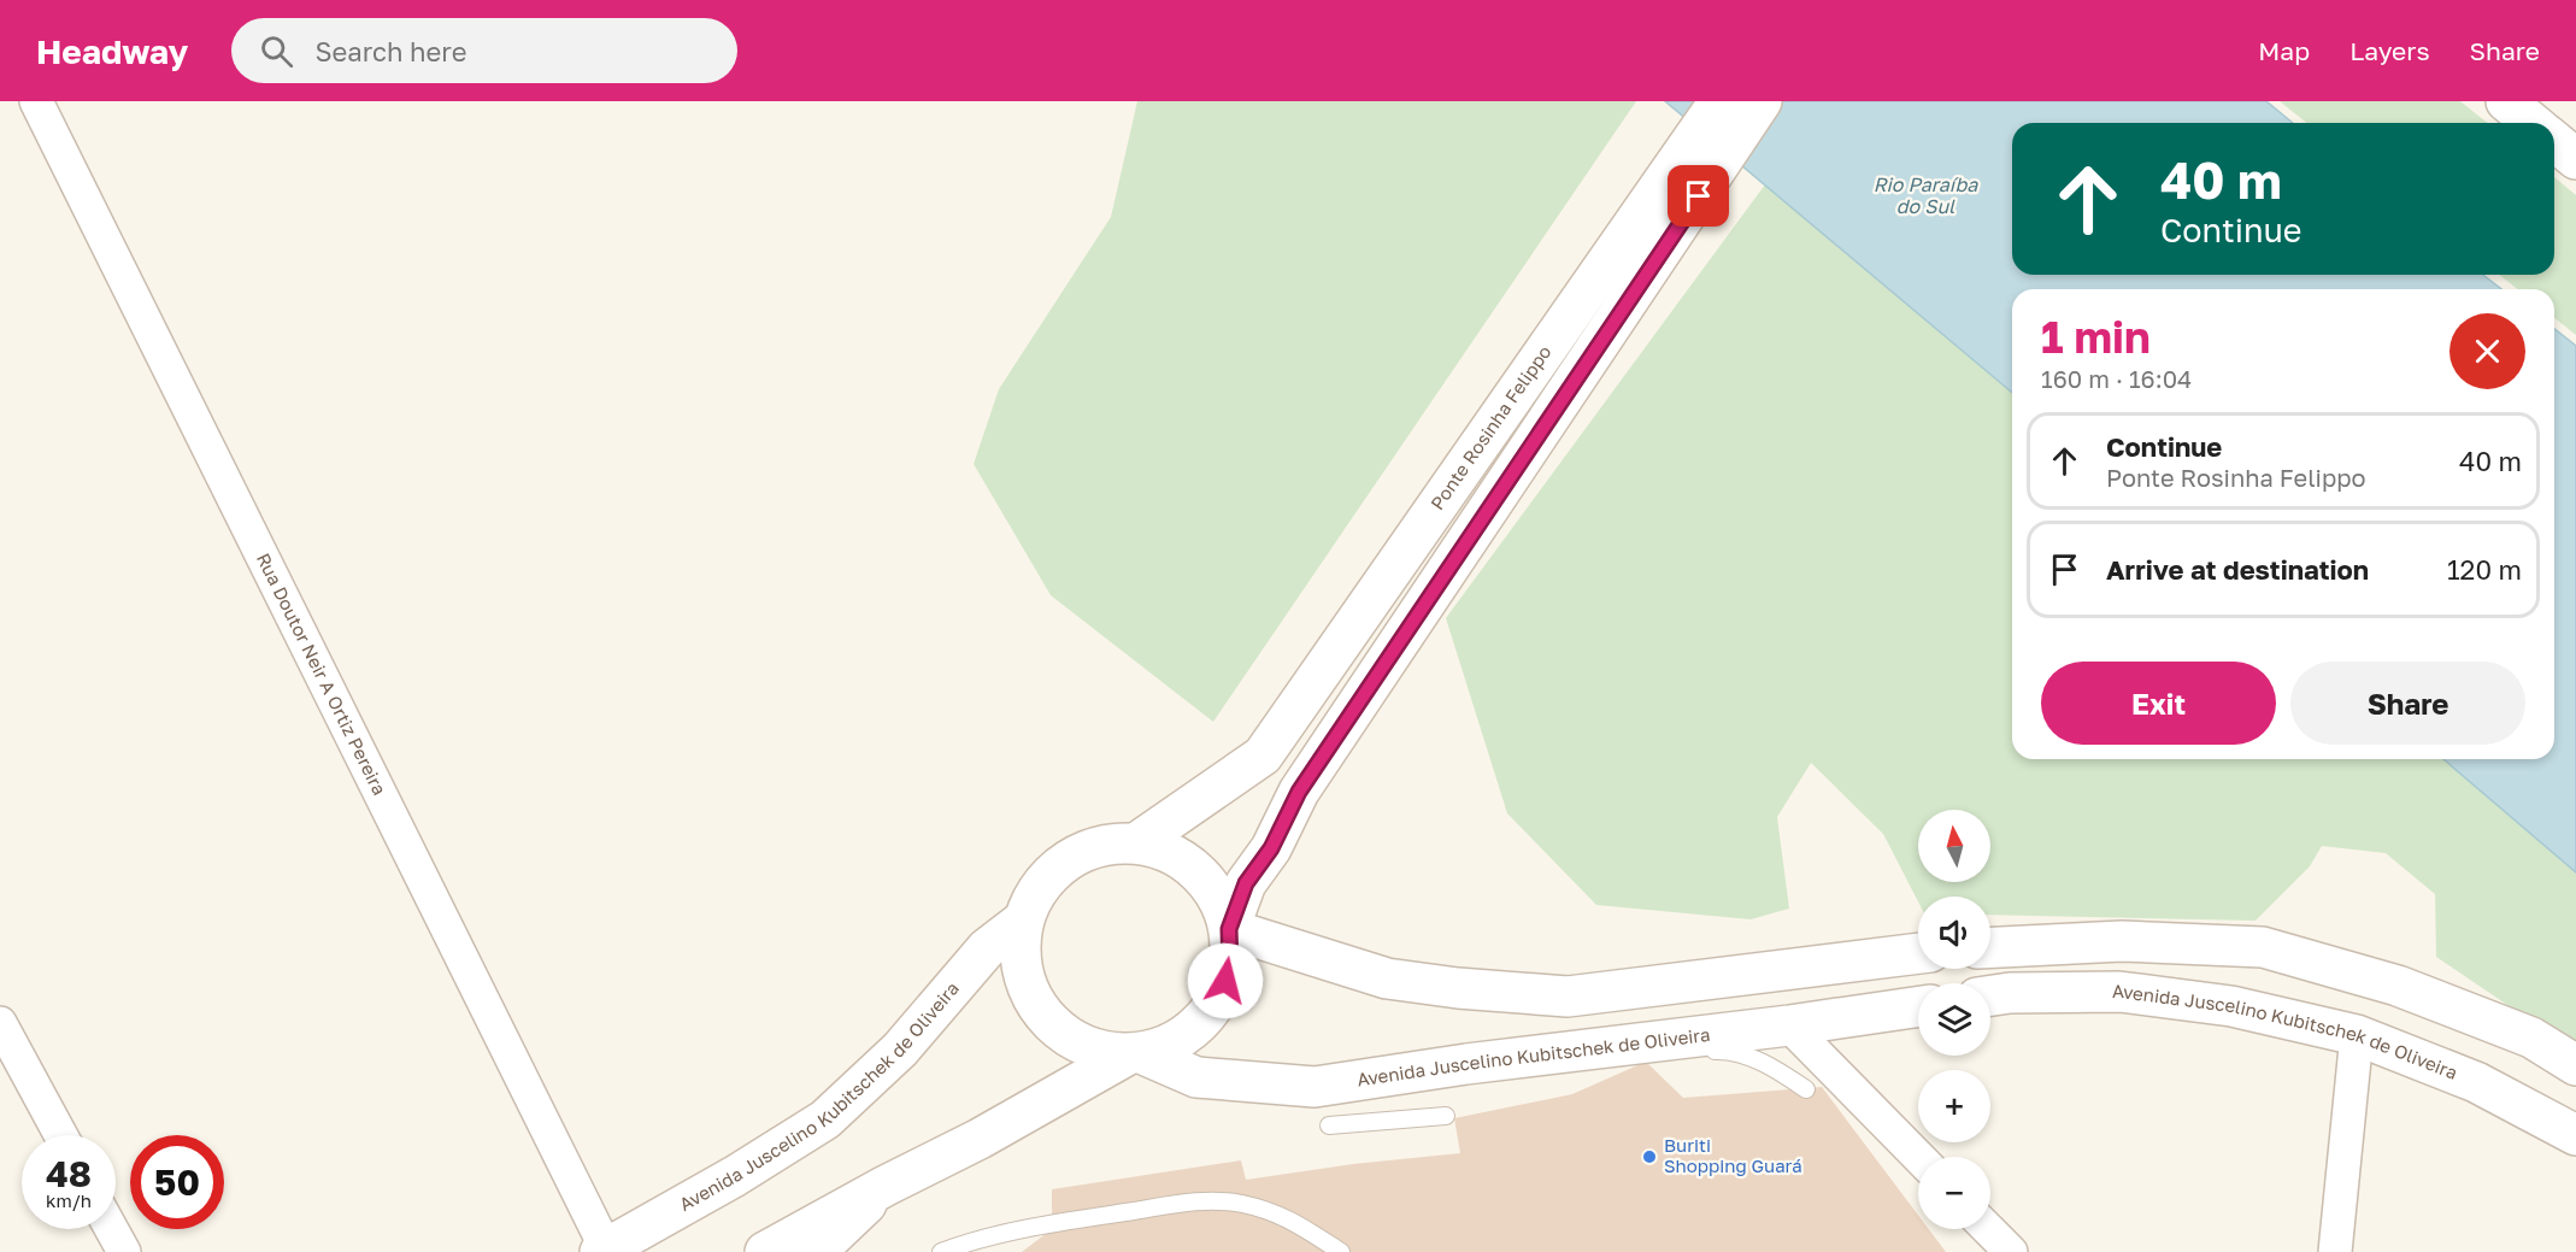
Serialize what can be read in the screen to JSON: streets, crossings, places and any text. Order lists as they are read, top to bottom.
{
  "streets": {
    "main road": ["Ponte Rosinha Felippo", "Avenida Juscelino Kubitschek de Oliveira"],
    "street": ["Rua Doutor Neir A Ortiz Pereira"]
  },
  "crossings": [
    ["Ponte Rosinha Felippo", "Avenida Juscelino Kubitschek de Oliveira"],
    ["Rua Doutor Neir A Ortiz Pereira", "Avenida Juscelino Kubitschek de Oliveira"]
  ],
  "water": ["Rio Paraíba do Sul"],
  "places": ["Buriti Shopping Guará"],
  "north": "top",
  "page": {
    "header": "Headway",
    "search": "Search here",
    "nav": ["Map", "Layers", "Share"],
    "turn": ["40 m", "Continue"],
    "heading": ["1 min", "160 m · 16:04"],
    "list": [
      {
        "name": "Continue",
        "note": "Ponte Rosinha Felippo",
        "value": "40 m"
      },
      {
        "name": "Arrive at destination",
        "value": "120 m"
      }
    ],
    "buttons": ["Exit", "Share"],
    "map_buttons": ["+", "−"],
    "speed": "48 km/h",
    "limit": "50"
  }
}
